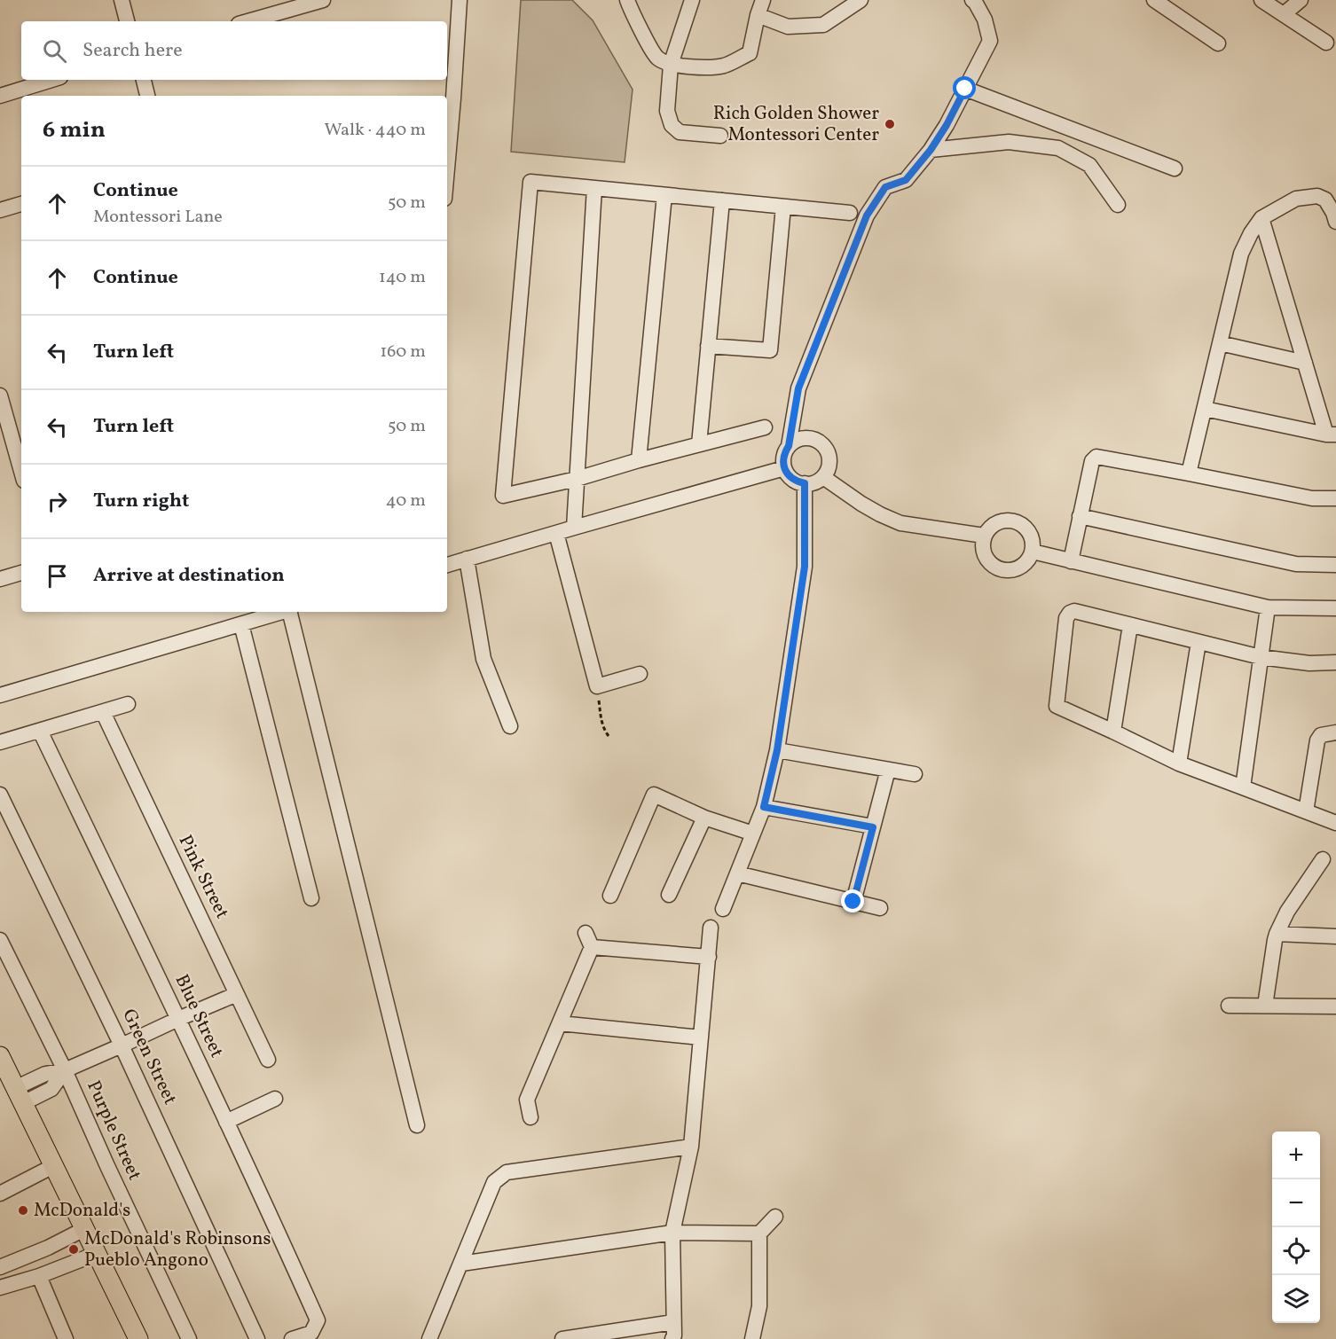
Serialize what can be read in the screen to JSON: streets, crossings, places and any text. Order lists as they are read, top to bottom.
{
  "streets": {
    "street": [
      "Pink Street",
      "Blue Street",
      "Green Street",
      "Purple Street"
    ]
  },
  "places": ["Rich Golden Shower Montessori Center", "McDonald's", "McDonald's Robinsons Pueblo Angono"],
  "page": {
    "search": "Search here",
    "heading": ["6 min", "Walk · 440 m"],
    "list": [
      ["Continue", "Montessori Lane", "50 m"],
      ["Continue", "140 m"],
      ["Turn left", "160 m"],
      ["Turn left", "50 m"],
      ["Turn right", "40 m"],
      "Arrive at destination"
    ],
    "map_buttons": ["+", "−"]
  }
}
